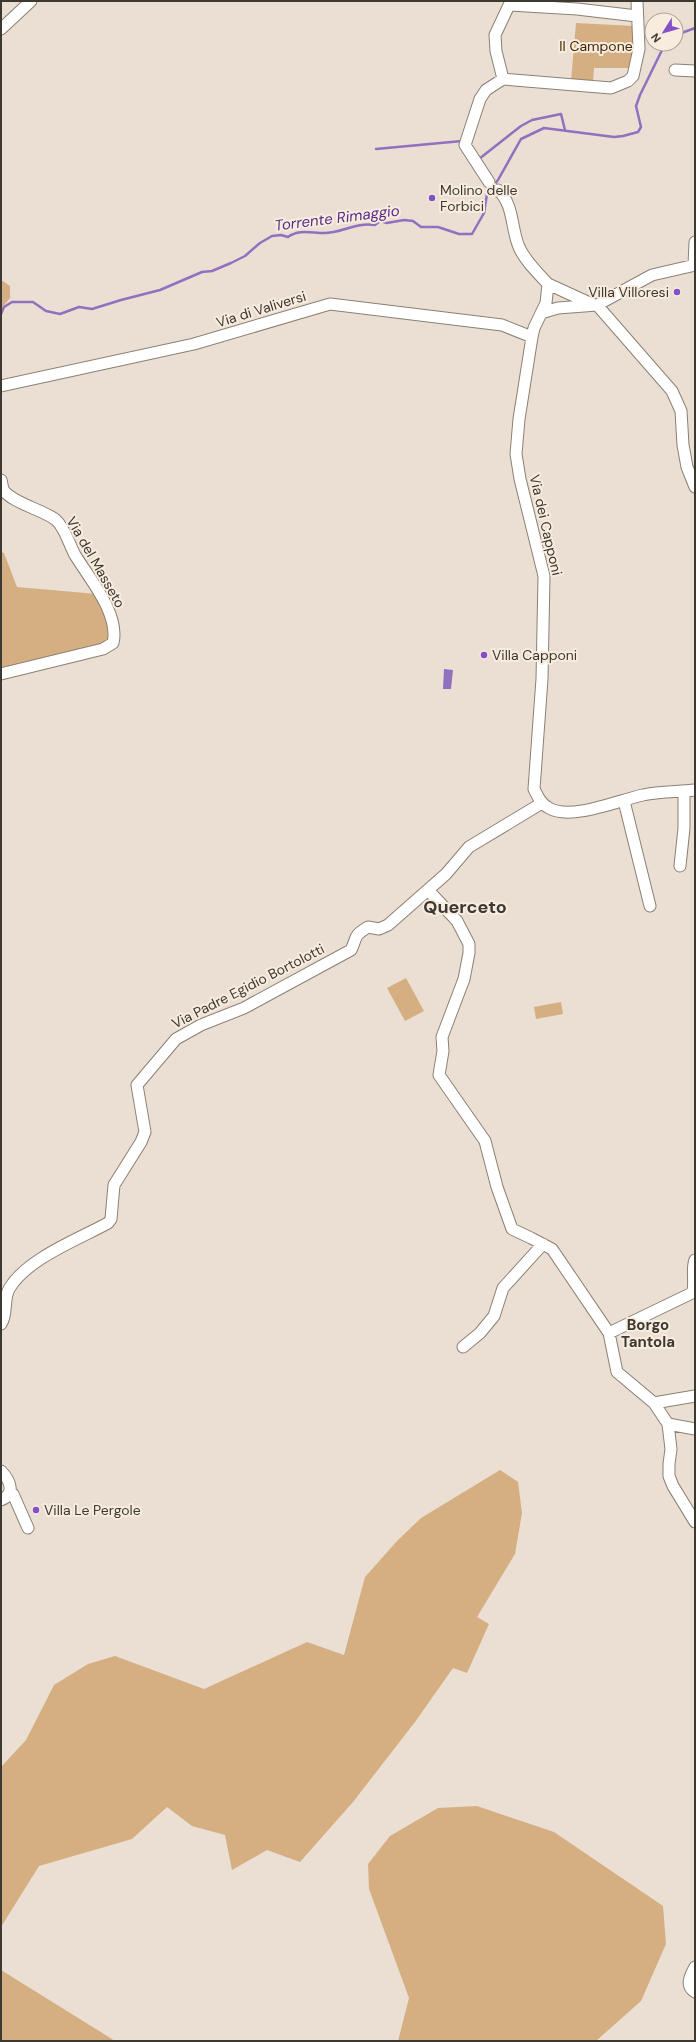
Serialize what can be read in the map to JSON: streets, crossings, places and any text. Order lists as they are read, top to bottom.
{
  "streets": {
    "street": [
      "Via di Valiversi",
      "Via dei Capponi",
      "Via del Masseto",
      "Via Padre Egidio Bortolotti"
    ]
  },
  "crossings": [
    ["Via di Valiversi", "Via dei Capponi"],
    ["Via dei Capponi", "Via Padre Egidio Bortolotti"]
  ],
  "districts": ["Querceto", "Borgo Tantola"],
  "water": ["Torrente Rimaggio"],
  "parks": ["Il Campone"],
  "places": [
    "Molino delle Forbici",
    "Villa Villoresi",
    "Villa Capponi",
    "Villa Le Pergole"
  ],
  "north": "bottom left"
}
